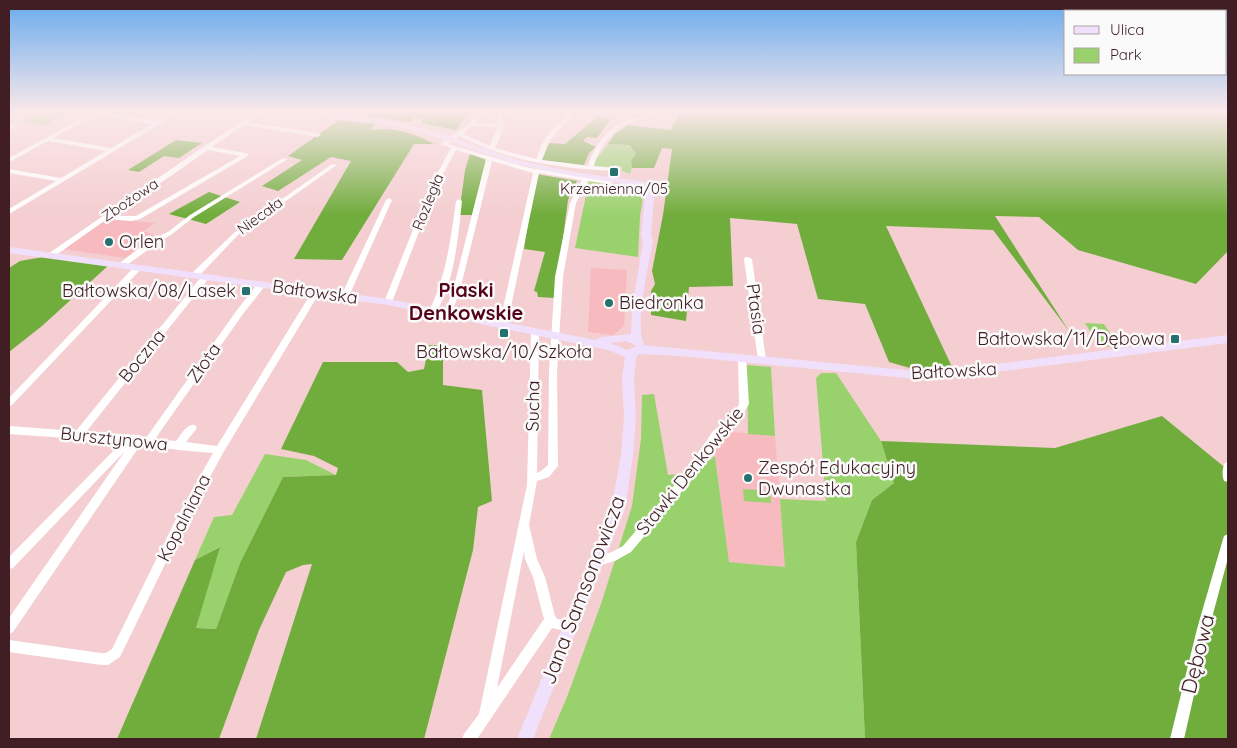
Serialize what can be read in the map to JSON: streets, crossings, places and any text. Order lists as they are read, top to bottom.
{
  "streets": {
    "main road": ["Bałtowska", "Jana Samsonowicza"],
    "street": [
      "Zbożowa",
      "Rozległa",
      "Niecała",
      "Ptasia",
      "Boczna",
      "Złota",
      "Sucha",
      "Bursztynowa",
      "Stawki Denkowskie",
      "Kopalniana",
      "Dębowa"
    ]
  },
  "crossings": [
    ["Zbożowa", "Bałtowska"],
    ["Rozległa", "Bałtowska"],
    ["Niecała", "Bałtowska"],
    ["Bałtowska", "Ptasia"],
    ["Bałtowska", "Boczna"],
    ["Bałtowska", "Złota"],
    ["Bałtowska", "Sucha"],
    ["Bałtowska", "Stawki Denkowskie"],
    ["Bałtowska", "Kopalniana"],
    ["Bałtowska", "Jana Samsonowicza"],
    ["Boczna", "Bursztynowa"],
    ["Złota", "Bursztynowa"],
    ["Bursztynowa", "Kopalniana"],
    ["Stawki Denkowskie", "Jana Samsonowicza"]
  ],
  "districts": ["Piaski Denkowskie"],
  "places": {
    "transit": [
      "Krzemienna/05",
      "Bałtowska/08/Lasek",
      "Bałtowska/10/Szkoła",
      "Bałtowska/11/Dębowa"
    ],
    "other": ["Orlen", "Biedronka", "Zespół Edukacyjny Dwunastka"]
  },
  "legend": ["Ulica", "Park"]
}
